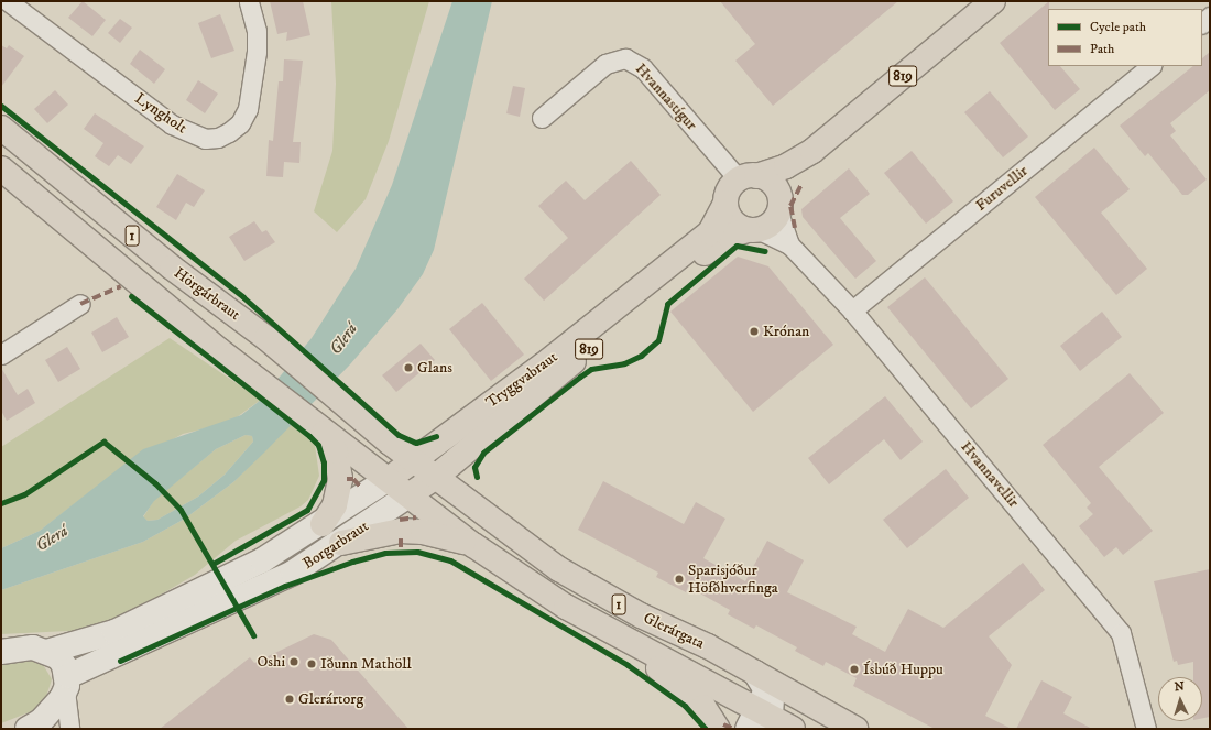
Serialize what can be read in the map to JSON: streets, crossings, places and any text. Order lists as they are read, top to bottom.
{
  "streets": {
    "main road": [
      "819",
      "1",
      "Hörgárbraut",
      "Tryggvabraut",
      "Glerárgata"
    ],
    "street": [
      "Hvannastígur",
      "Lyngholt",
      "Furuvellir",
      "Hvannavellir",
      "Borgarbraut"
    ]
  },
  "crossings": [
    ["Hvannastígur", "Tryggvabraut"],
    ["Hvannastígur", "Hvannavellir"],
    ["Furuvellir", "Hvannavellir"],
    ["1", "Tryggvabraut"],
    ["1", "Borgarbraut"],
    ["1", "Glerárgata"],
    ["Hörgárbraut", "Tryggvabraut"],
    ["Hörgárbraut", "Glerárgata"],
    ["Tryggvabraut", "Hvannavellir"],
    ["Tryggvabraut", "Borgarbraut"],
    ["Tryggvabraut", "Glerárgata"],
    ["Borgarbraut", "Glerárgata"]
  ],
  "water": ["Glerá"],
  "places": [
    "Krónan",
    "Glans",
    "Sparisjóður Höfðhverfinga",
    "Oshi",
    "Iðunn Mathöll",
    "Ísbúð Huppu",
    "Glerártorg"
  ],
  "legend": ["Cycle path", "Path"],
  "north": "top"
}
